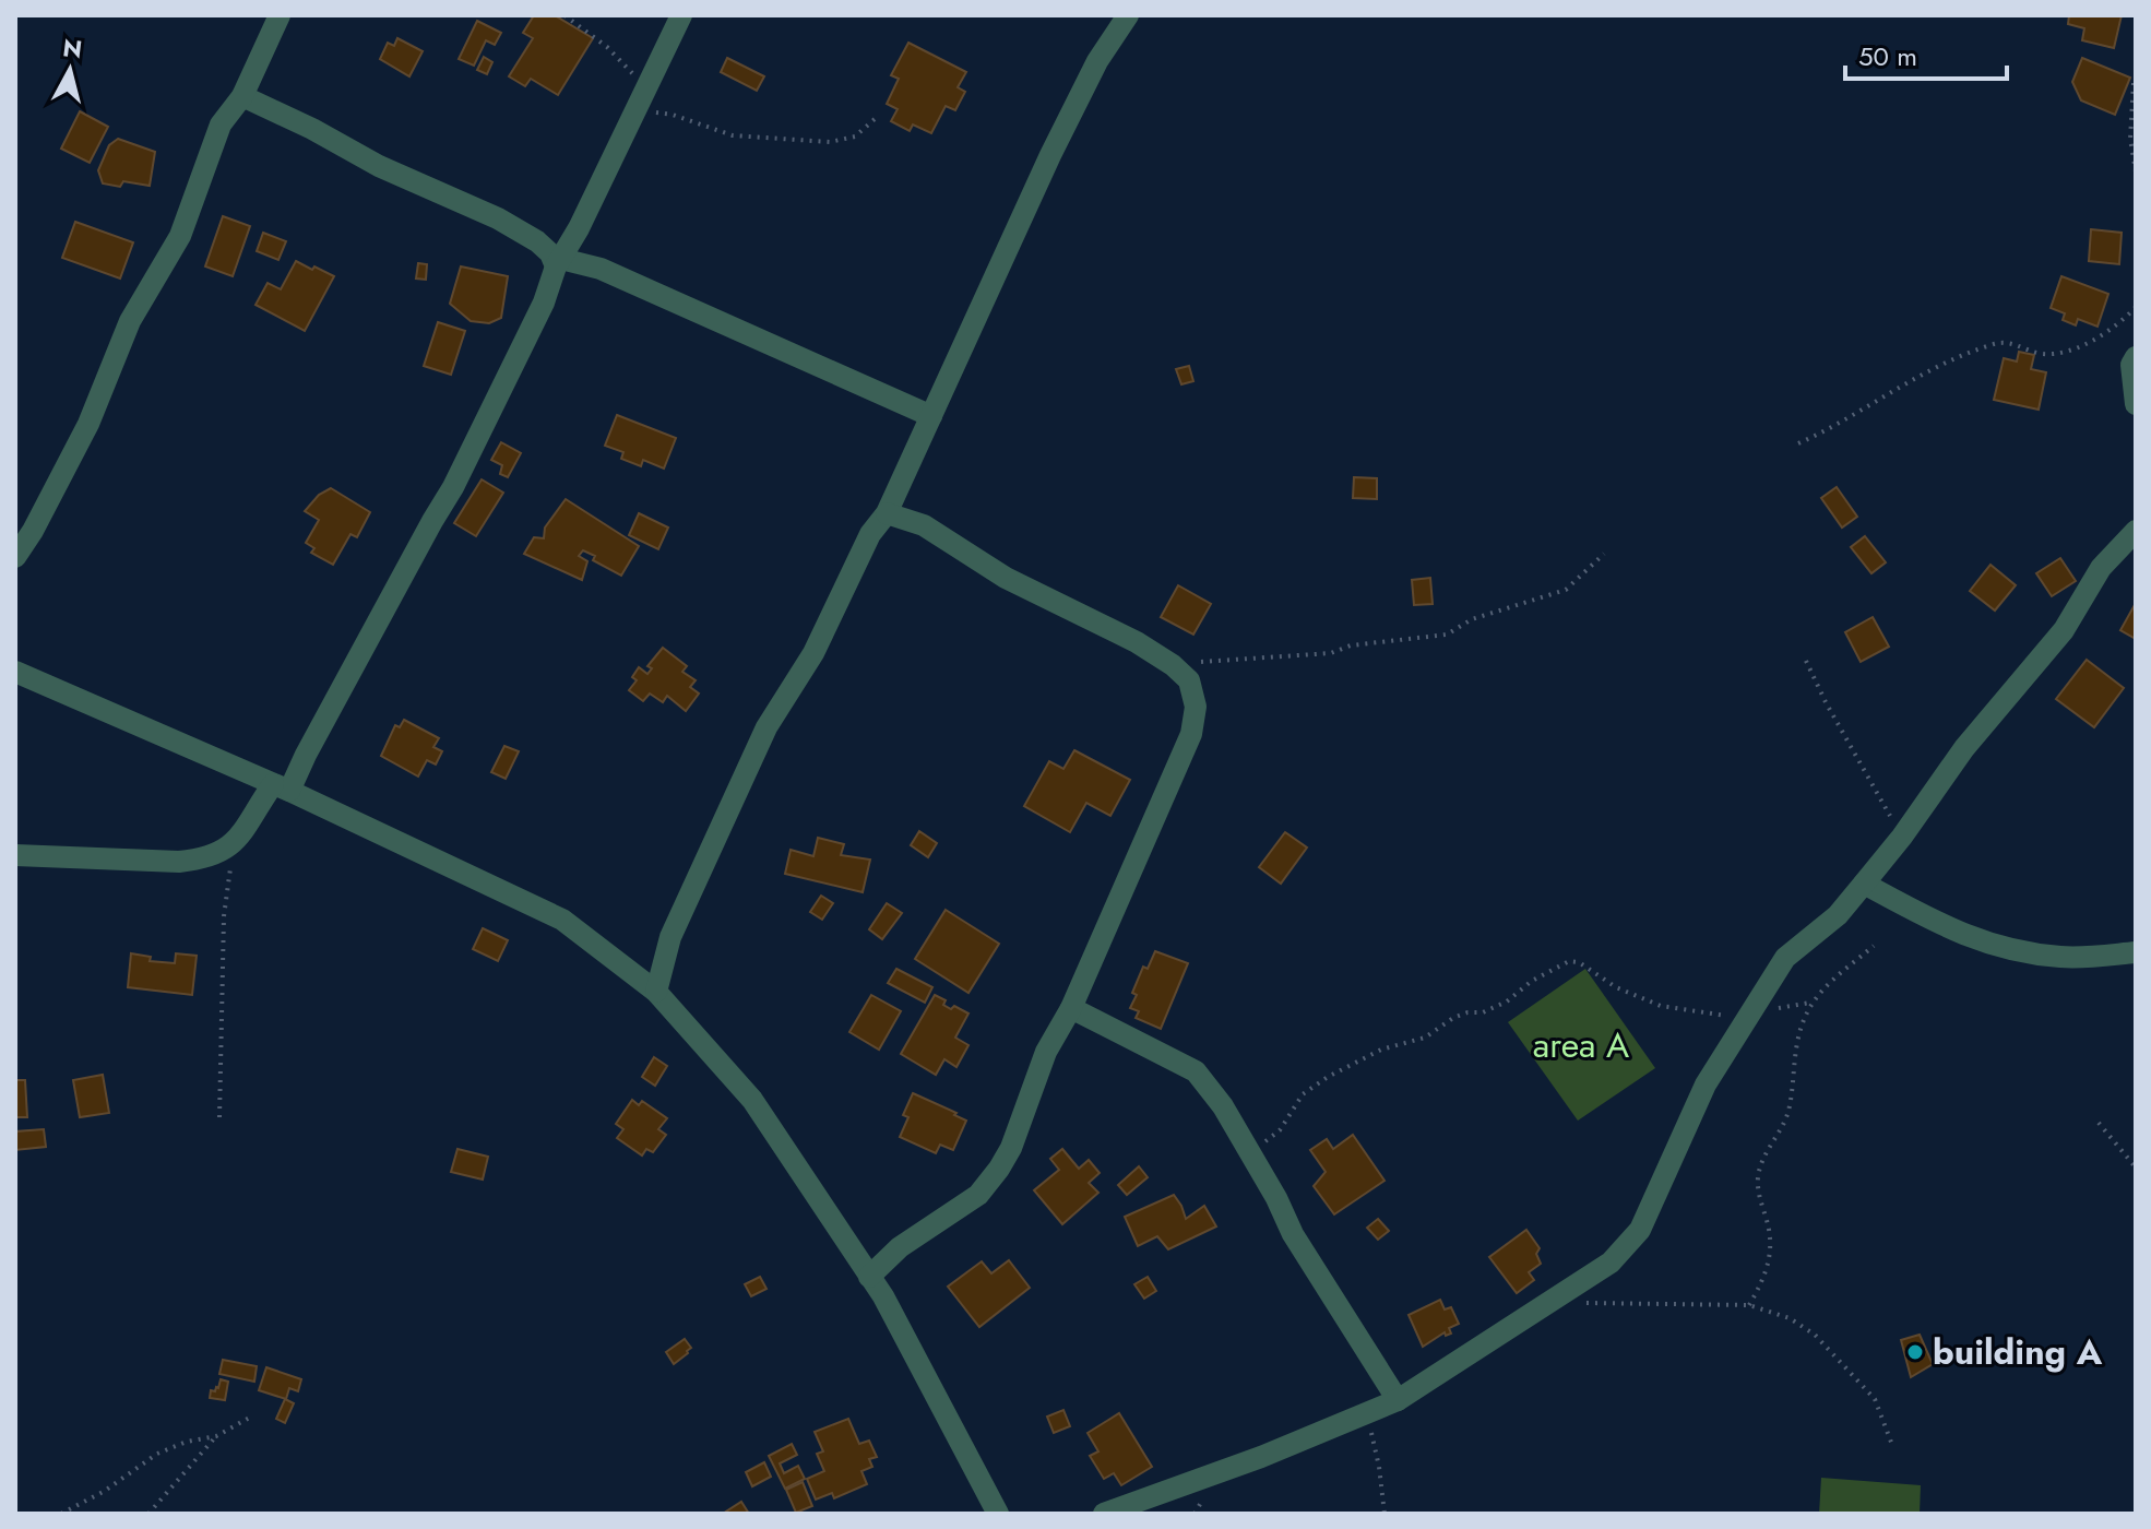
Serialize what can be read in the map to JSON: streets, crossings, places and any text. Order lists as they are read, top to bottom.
{
  "parks": ["area A"],
  "places": ["building A"],
  "scale_bar": "50 m",
  "north": "top"
}
